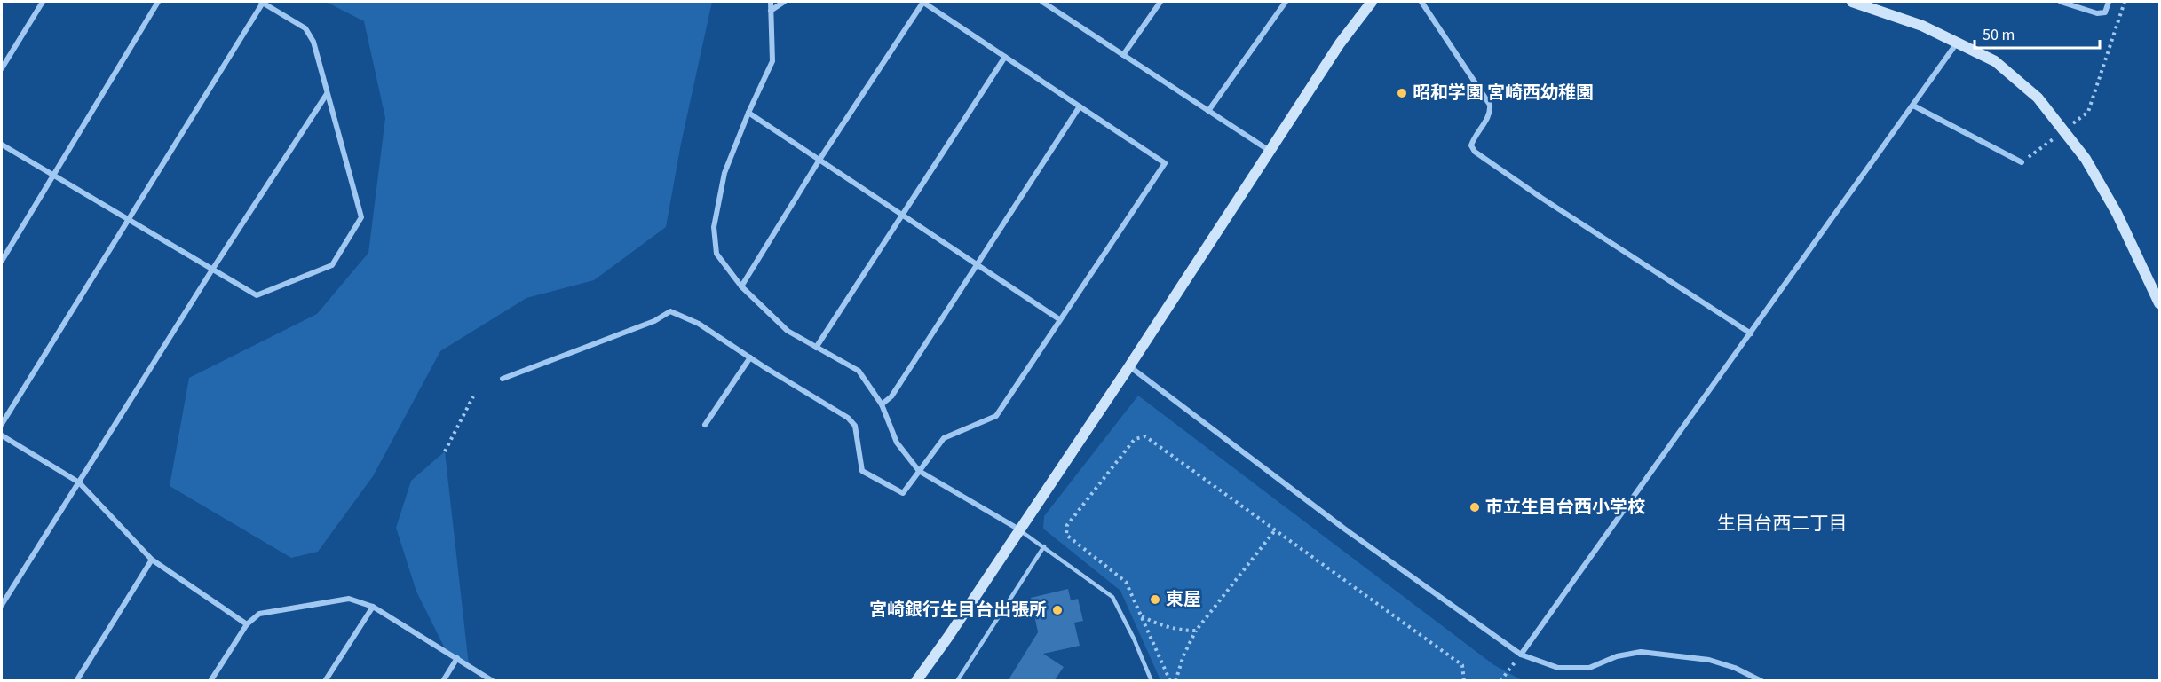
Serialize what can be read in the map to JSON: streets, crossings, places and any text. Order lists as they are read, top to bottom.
{
  "districts": ["生目台西二丁目"],
  "places": [
    "昭和学園 宮崎西幼稚園",
    "市立生目台西小学校",
    "東屋",
    "宮崎銀行生目台出張所"
  ],
  "scale_bar": "50 m"
}
